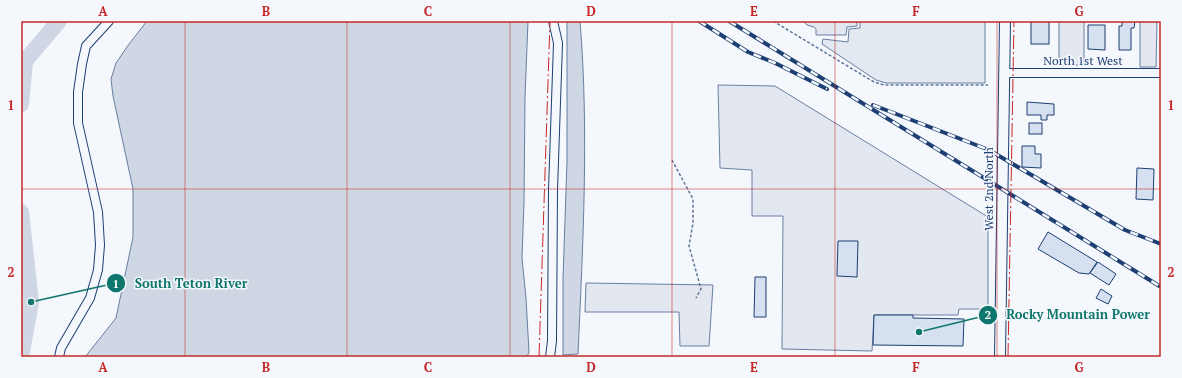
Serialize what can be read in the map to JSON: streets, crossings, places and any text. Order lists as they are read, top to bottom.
{
  "streets": {
    "street": ["North 1st West", "West 2nd North"]
  },
  "crossings": [
    ["North 1st West", "West 2nd North"]
  ],
  "places": ["South Teton River", "Rocky Mountain Power"],
  "grid": {
    "columns": [
      "A",
      "B",
      "C",
      "D",
      "E",
      "F",
      "G"
    ],
    "rows": ["1", "2"]
  }
}
